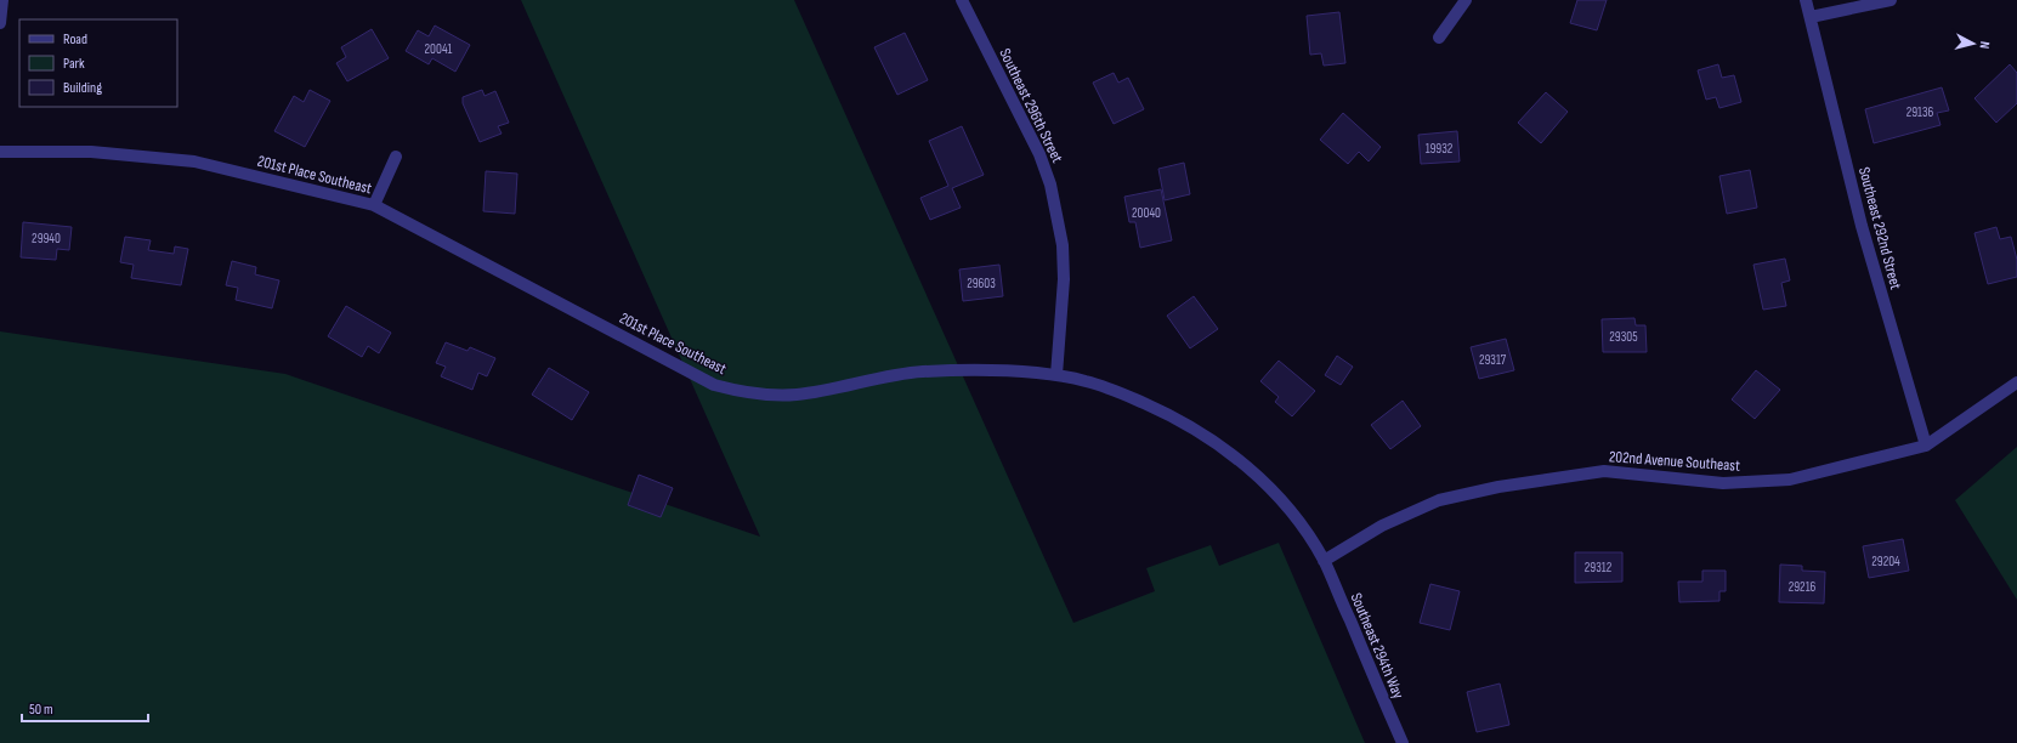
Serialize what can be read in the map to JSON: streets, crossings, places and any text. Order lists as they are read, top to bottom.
{
  "streets": {
    "street": [
      "Southeast 296th Street",
      "201st Place Southeast",
      "Southeast 292nd Street",
      "202nd Avenue Southeast",
      "Southeast 294th Way"
    ]
  },
  "crossings": [
    ["Southeast 296th Street", "201st Place Southeast"],
    ["201st Place Southeast", "202nd Avenue Southeast"],
    ["201st Place Southeast", "Southeast 294th Way"],
    ["Southeast 292nd Street", "202nd Avenue Southeast"],
    ["202nd Avenue Southeast", "Southeast 294th Way"]
  ],
  "house_numbers": [
    "20041",
    "29136",
    "19932",
    "20040",
    "29940",
    "29603",
    "29305",
    "29317",
    "29204",
    "29312",
    "29216"
  ],
  "legend": ["Road", "Park", "Building"],
  "scale_bar": "50 m",
  "north": "right"
}
